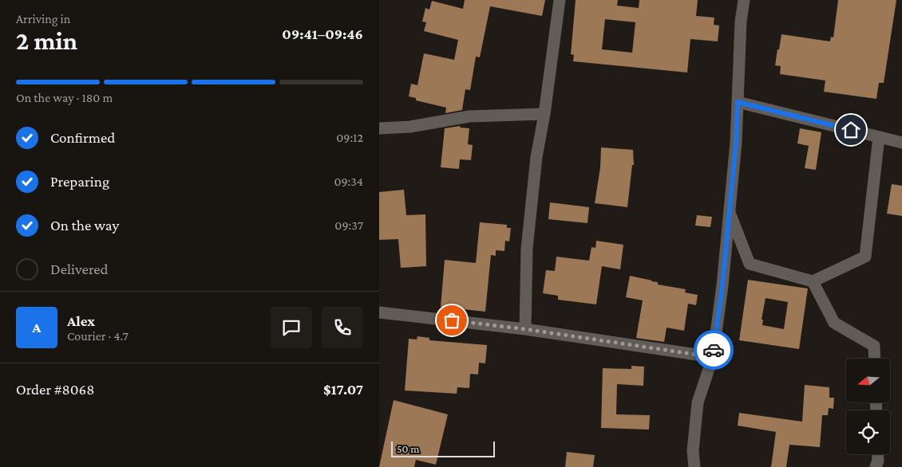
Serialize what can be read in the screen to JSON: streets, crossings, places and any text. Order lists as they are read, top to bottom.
{
  "scale_bar": "50 m",
  "north": "left",
  "page": {
    "heading": ["2 min", "Arriving in", "09:41–09:46"],
    "panel": [
      "Alex",
      "Courier · 4.7",
      "Order #8068",
      "$17.07"
    ],
    "bar": "On the way · 180 m",
    "list": [
      ["Confirmed", "09:12"],
      ["Preparing", "09:34"],
      ["On the way", "09:37"],
      "Delivered"
    ],
    "round": "A",
    "scale": "50 m"
  }
}
